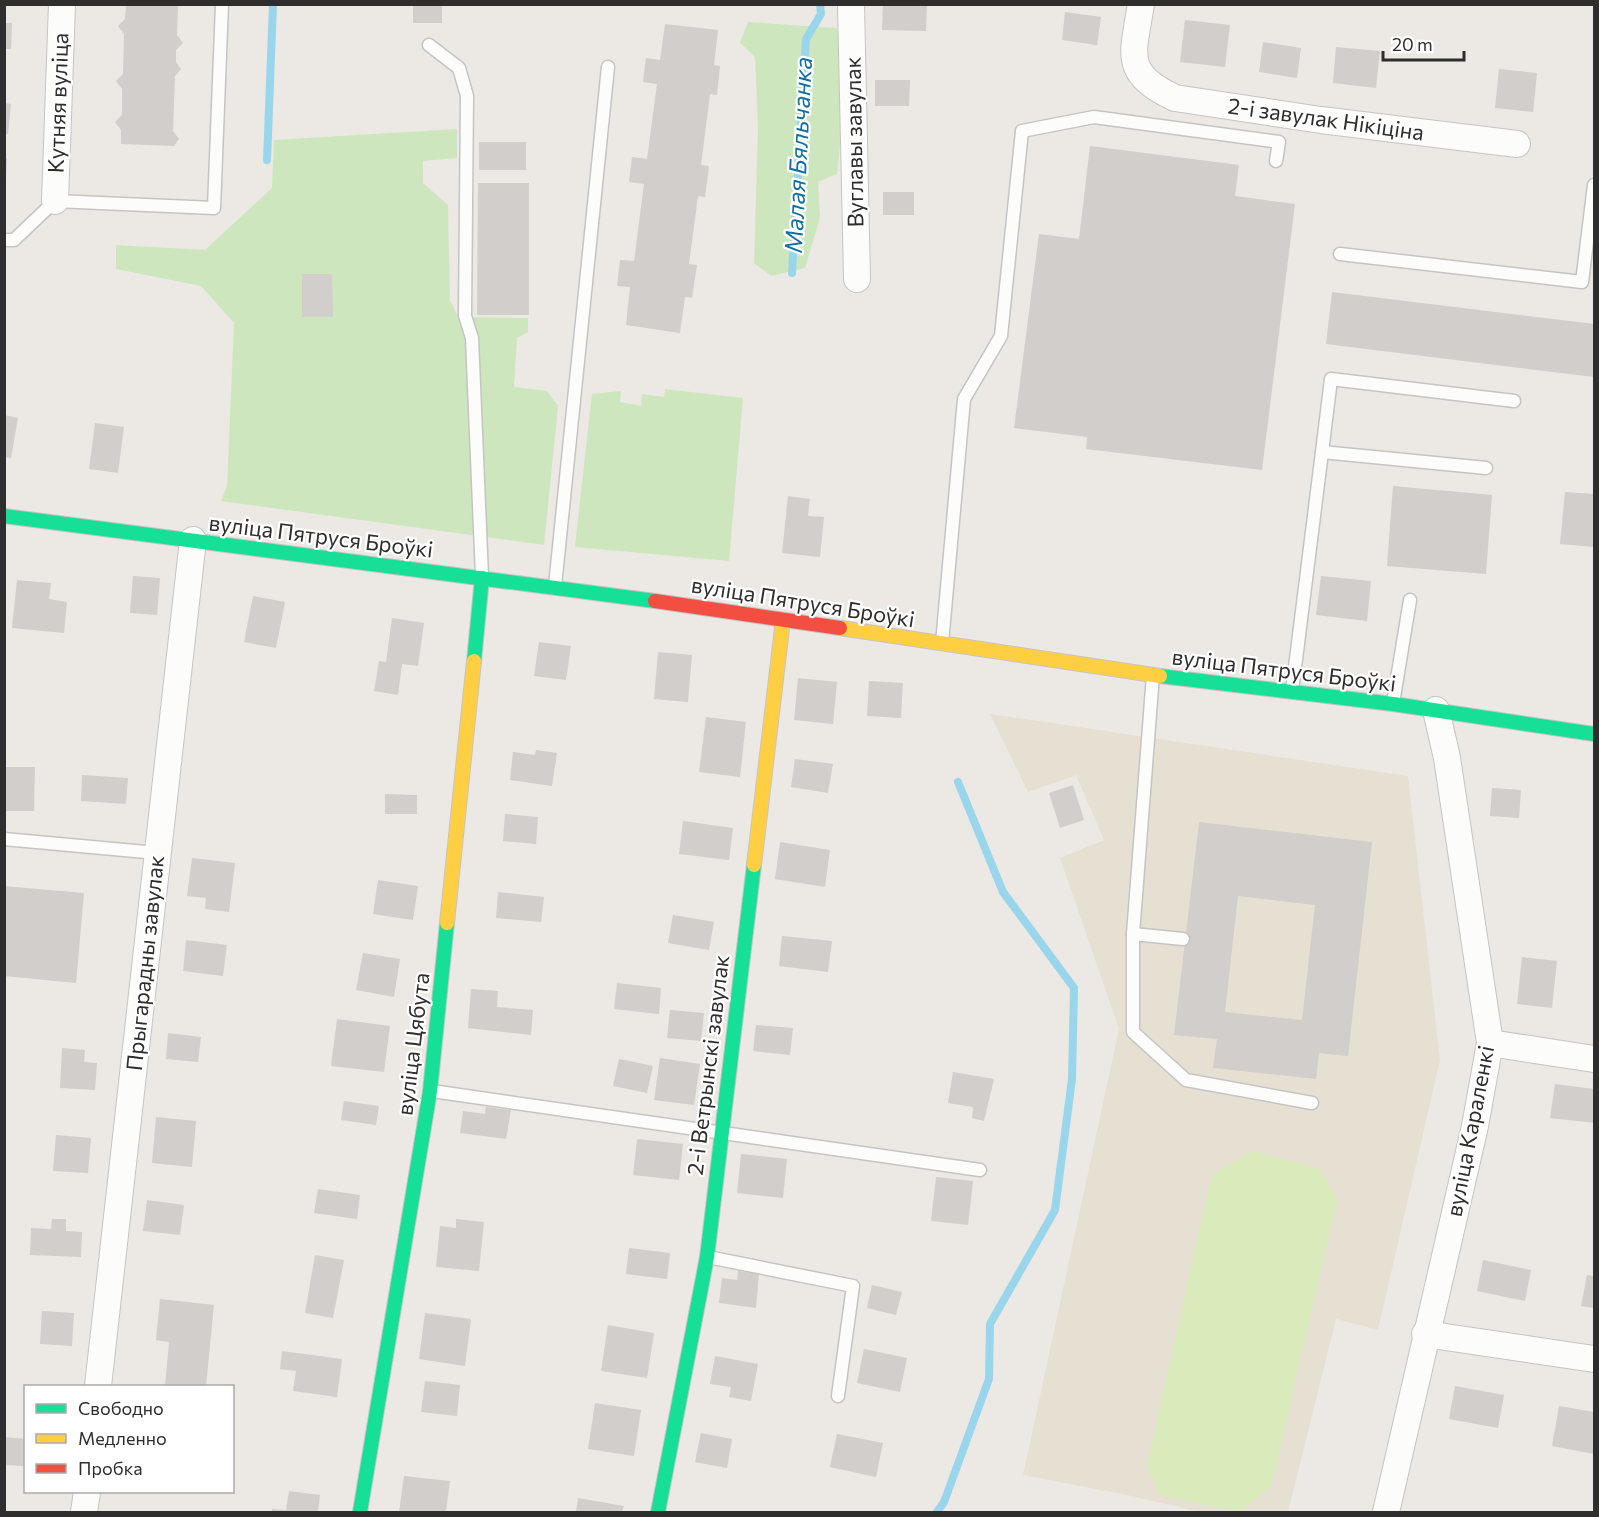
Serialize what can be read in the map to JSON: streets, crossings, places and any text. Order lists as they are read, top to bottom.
{
  "streets": {
    "street": [
      "Кутняя вуліца",
      "2-і завулак Нікіціна",
      "Вуглавы завулак",
      "вуліца Пятруся Броўкі",
      "Прыгарадны завулак",
      "вуліца Цябута",
      "2-і Ветрынскі завулак",
      "вуліца Караленкі"
    ]
  },
  "crossings": [
    ["вуліца Пятруся Броўкі", "Прыгарадны завулак"],
    ["вуліца Пятруся Броўкі", "вуліца Цябута"],
    ["вуліца Пятруся Броўкі", "2-і Ветрынскі завулак"],
    ["вуліца Пятруся Броўкі", "вуліца Караленкі"]
  ],
  "water": ["Малая Бяльчанка"],
  "legend": ["Свободно", "Медленно", "Пробка"],
  "scale_bar": "20 m"
}
